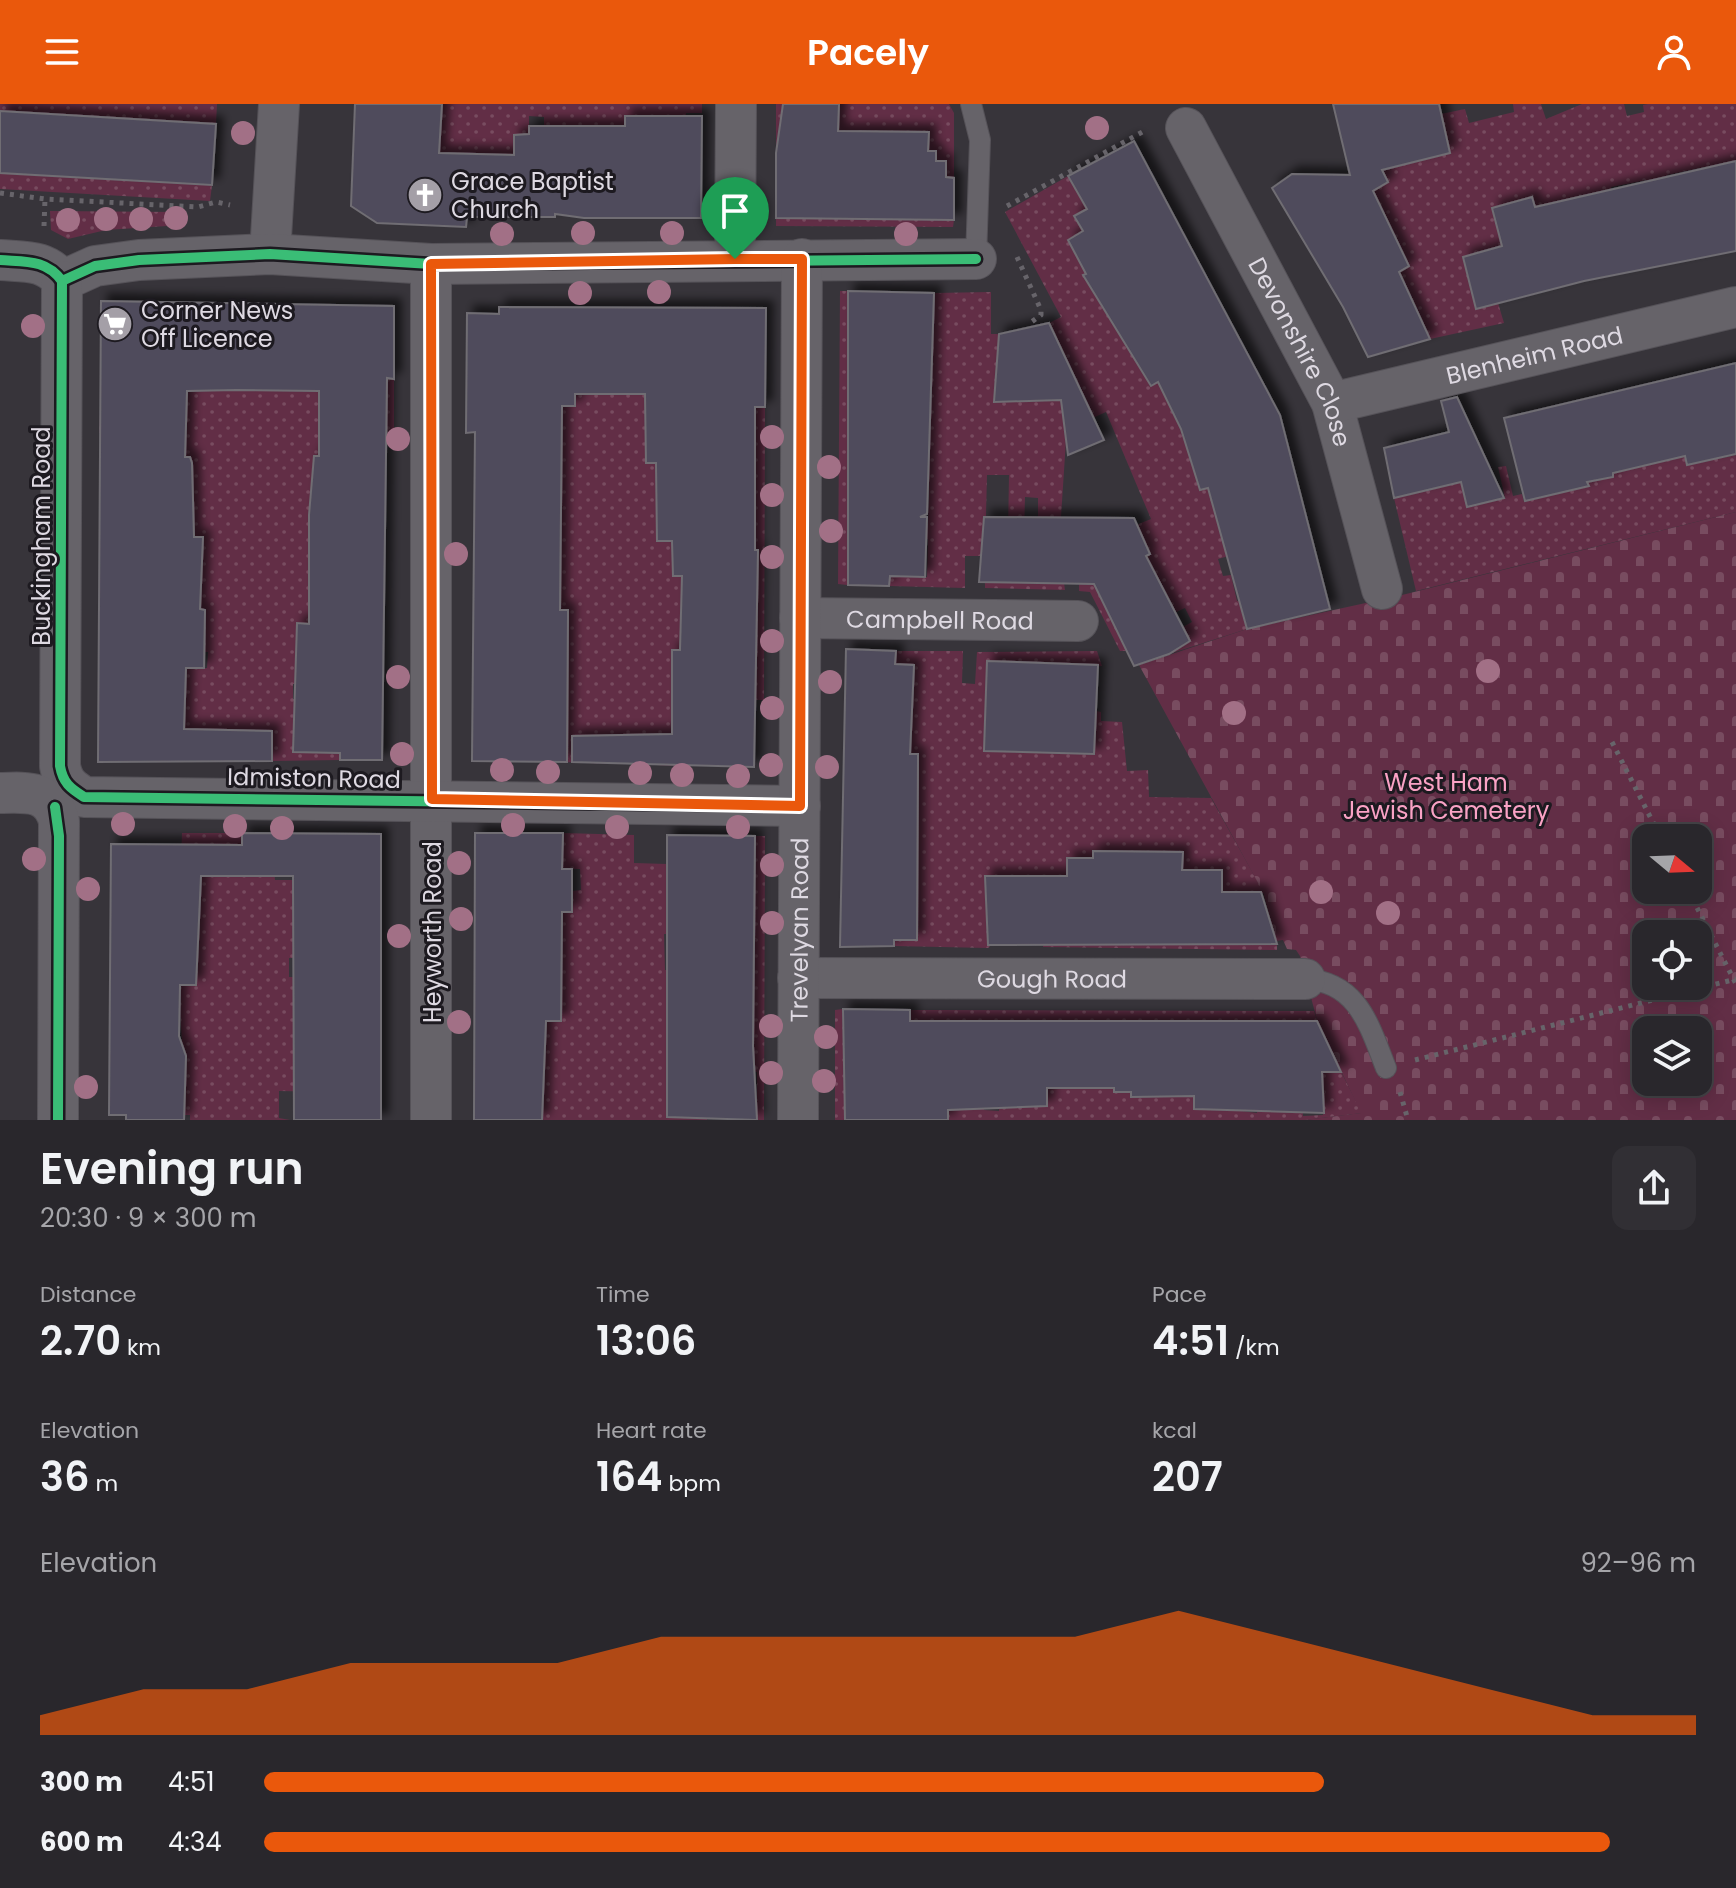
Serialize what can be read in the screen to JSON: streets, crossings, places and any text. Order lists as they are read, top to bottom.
{
  "streets": {
    "street": [
      "Devonshire Close",
      "Blenheim Road",
      "Buckingham Road",
      "Campbell Road",
      "Idmiston Road",
      "Trevelyan Road",
      "Heyworth Road",
      "Gough Road"
    ]
  },
  "crossings": [
    ["Devonshire Close", "Blenheim Road"],
    ["Buckingham Road", "Idmiston Road"],
    ["Campbell Road", "Trevelyan Road"],
    ["Idmiston Road", "Trevelyan Road"],
    ["Idmiston Road", "Heyworth Road"],
    ["Trevelyan Road", "Gough Road"]
  ],
  "parks": ["West Ham Jewish Cemetery"],
  "places": {
    "church": ["Grace Baptist Church"],
    "supermarket": ["Corner News Off Licence"]
  },
  "north": "right",
  "page": {
    "header": "Pacely",
    "heading": ["Evening run", "20:30 · 9 × 300 m"],
    "stats": [
      ["Distance", "2.70 km"],
      ["Time", "13:06"],
      ["Pace", "4:51 /km"],
      ["Elevation", "36 m"],
      ["Heart rate", "164 bpm"],
      ["kcal", "207"]
    ],
    "chart": ["Elevation", "92–96 m"],
    "list": [
      {
        "name": "300 m",
        "note": "4:51"
      },
      {
        "name": "600 m",
        "note": "4:34"
      }
    ]
  }
}
